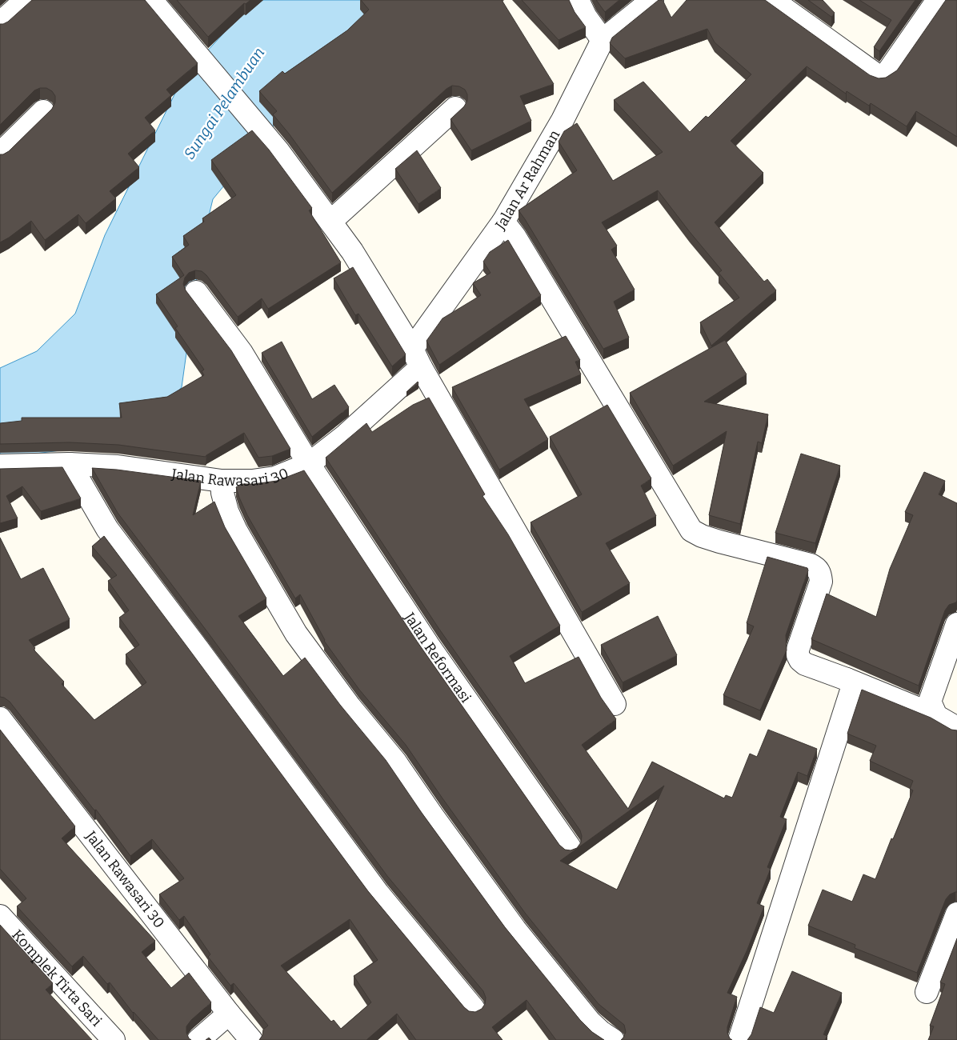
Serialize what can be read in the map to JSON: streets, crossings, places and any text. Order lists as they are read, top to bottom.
{
  "streets": {
    "street": [
      "Jalan Ar Rahman",
      "Jalan Rawasari 30",
      "Jalan Reformasi",
      "Komplek Tirta Sari"
    ]
  },
  "crossings": [
    ["Jalan Ar Rahman", "Jalan Rawasari 30"],
    ["Jalan Rawasari 30", "Jalan Reformasi"]
  ],
  "water": ["Sungai Pelambuan"]
}
